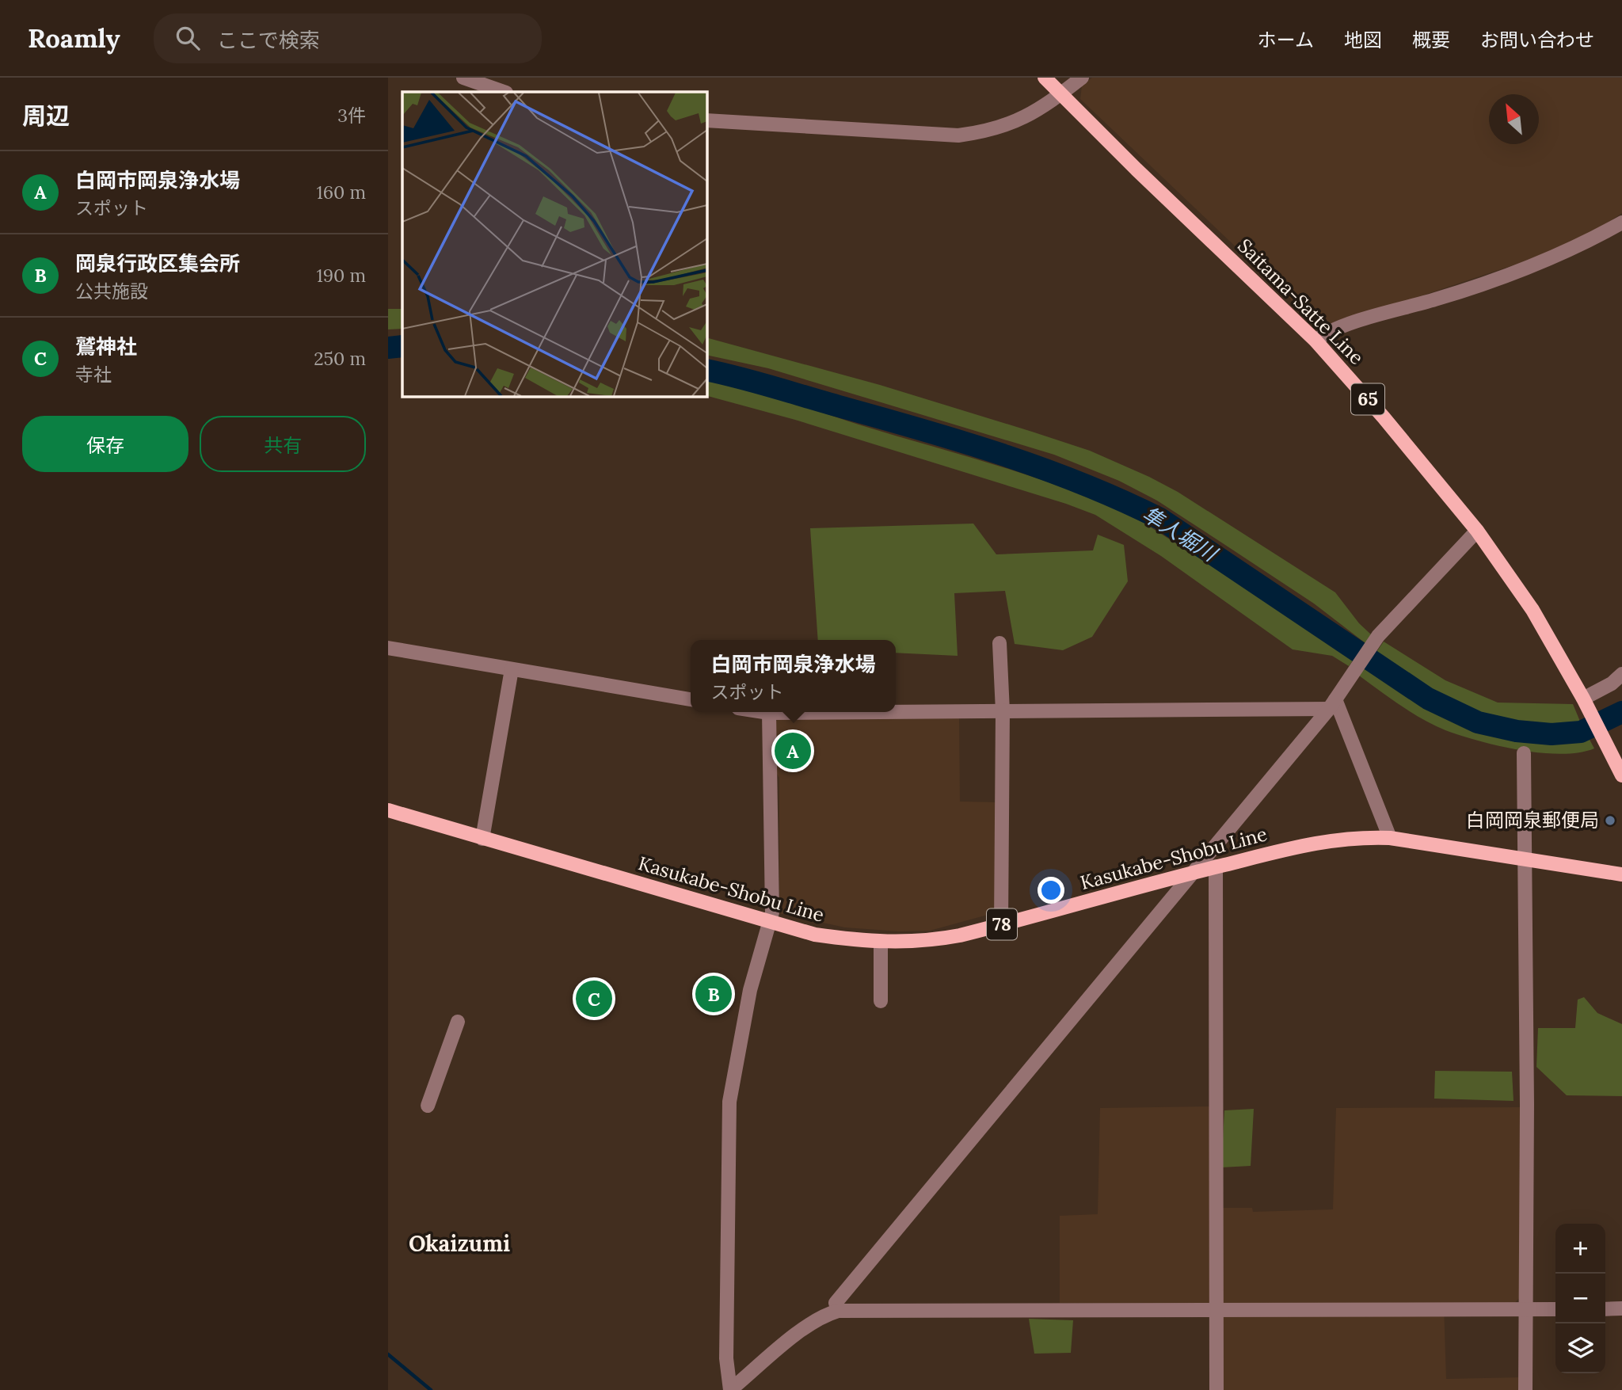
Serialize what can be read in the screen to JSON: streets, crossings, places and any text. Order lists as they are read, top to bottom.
{
  "streets": {
    "main road": [
      "Saitama-Satte Line",
      "65",
      "Kasukabe-Shobu Line",
      "78"
    ]
  },
  "districts": ["Okaizumi"],
  "water": ["隼人堀川"],
  "places": ["白岡岡泉郵便局"],
  "north": "top left",
  "page": {
    "header": "Roamly",
    "search": "ここで検索",
    "nav": [
      "ホーム",
      "地図",
      "概要",
      "お問い合わせ"
    ],
    "heading": ["周辺", "3件"],
    "list": [
      {
        "mark": "A",
        "name": "白岡市岡泉浄水場",
        "note": "スポット",
        "value": "160 m"
      },
      {
        "mark": "B",
        "name": "岡泉行政区集会所",
        "note": "公共施設",
        "value": "190 m"
      },
      {
        "mark": "C",
        "name": "鷲神社",
        "note": "寺社",
        "value": "250 m"
      }
    ],
    "buttons": ["保存", "共有"],
    "popup": ["白岡市岡泉浄水場", "スポット"],
    "pins": ["A", "B", "C"],
    "map_buttons": ["+", "−"]
  }
}
